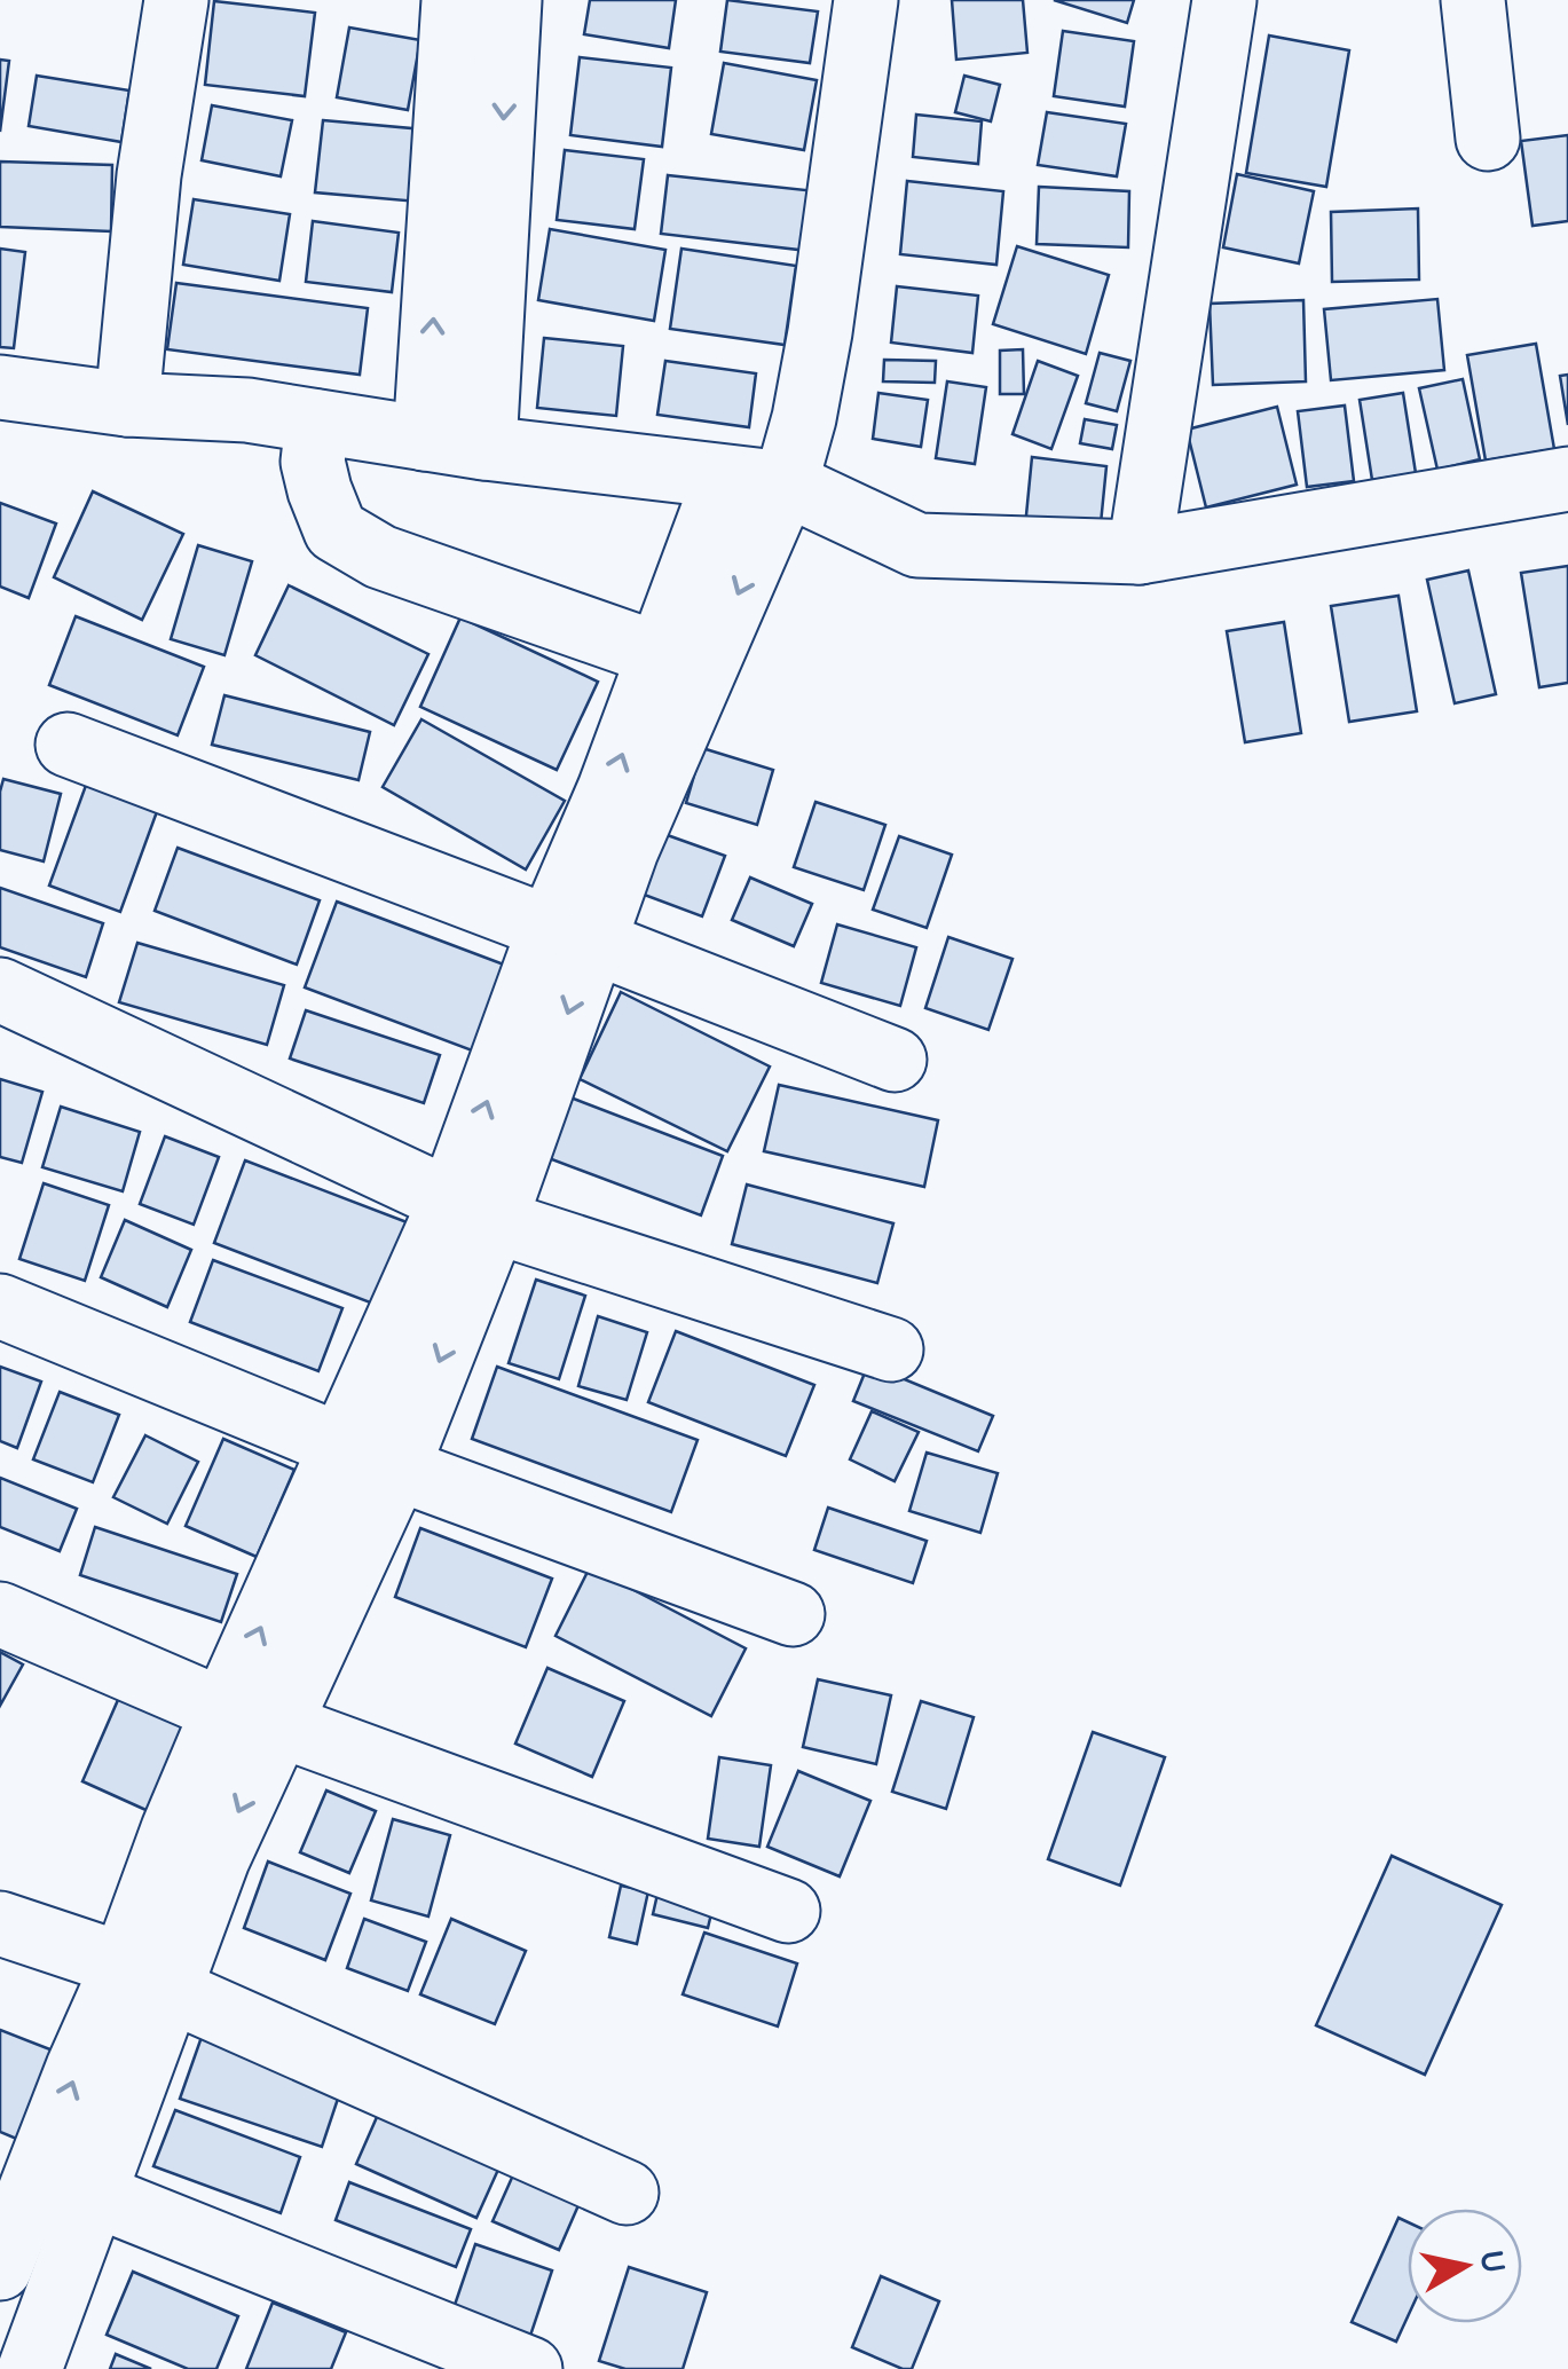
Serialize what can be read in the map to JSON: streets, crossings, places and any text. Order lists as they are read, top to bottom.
{
  "north": "right"
}
